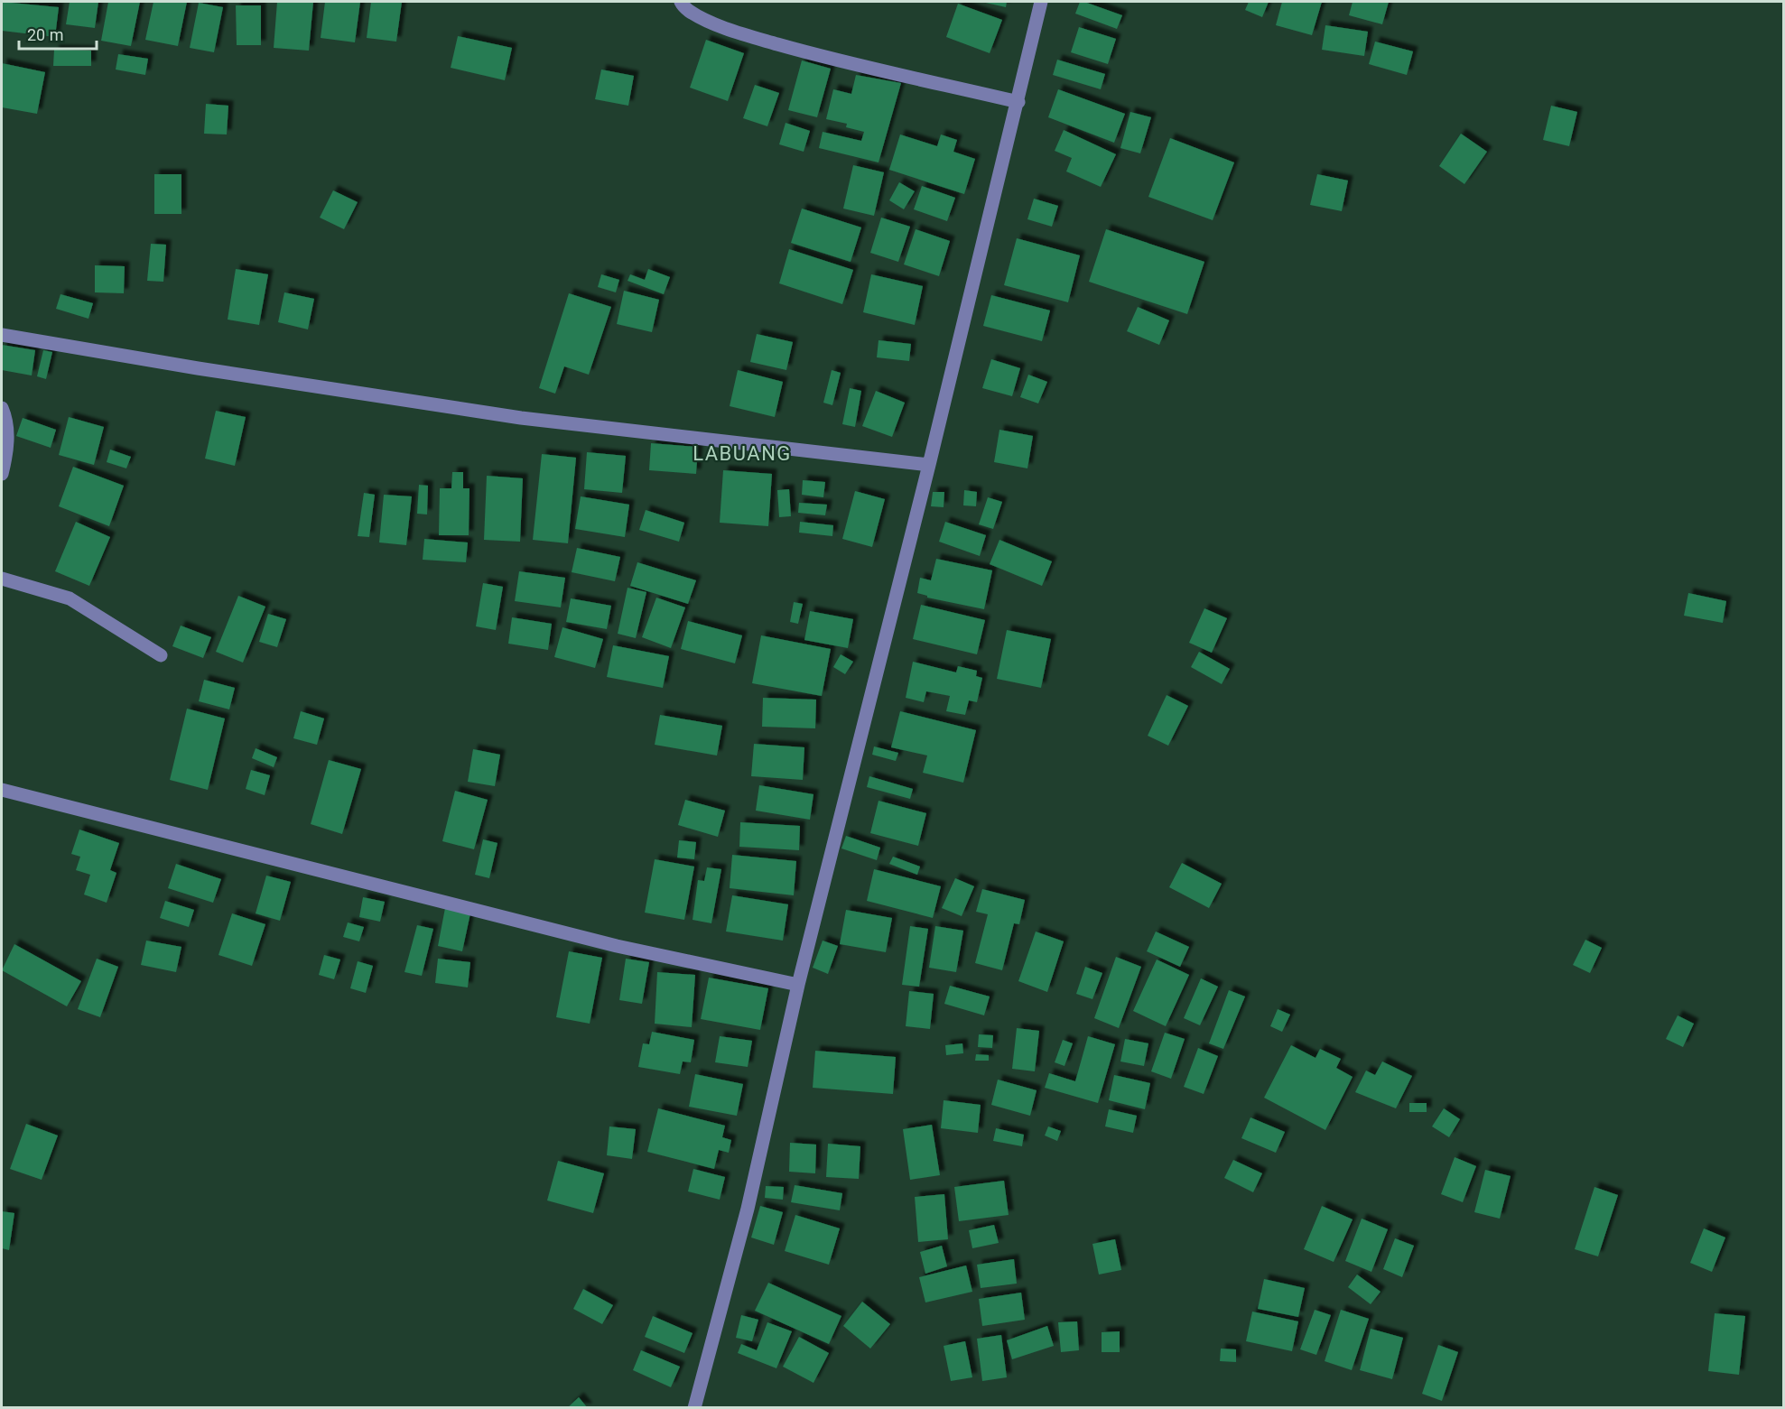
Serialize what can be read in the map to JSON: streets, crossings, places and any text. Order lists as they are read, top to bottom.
{
  "districts": ["LABUANG"],
  "scale_bar": "20 m"
}
